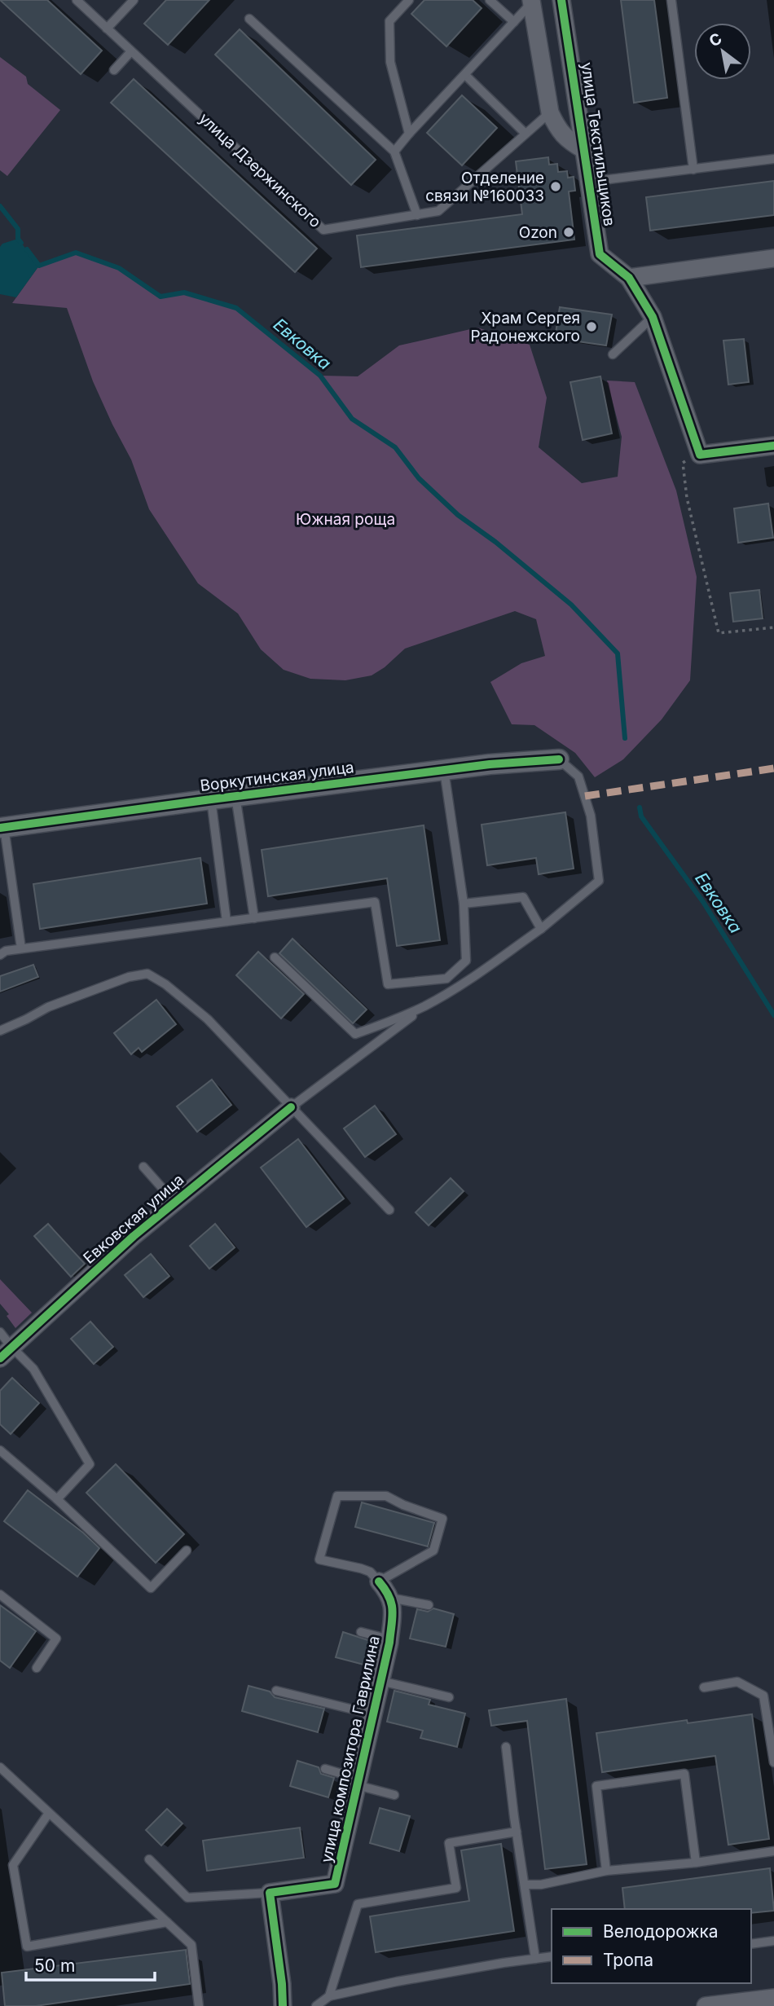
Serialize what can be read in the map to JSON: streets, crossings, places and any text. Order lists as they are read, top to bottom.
{
  "streets": {
    "street": [
      "улица Текстильщиков",
      "Воркутинская улица",
      "Евковская улица",
      "улица композитора Гаврилина"
    ],
    "lane": ["улица Дзержинского"]
  },
  "crossings": [
    ["улица Текстильщиков", "улица Дзержинского"]
  ],
  "water": ["Евковка"],
  "parks": ["Южная роща"],
  "places": ["Отделение связи №160033", "Ozon", "Храм Сергея Радонежского"],
  "legend": ["Велодорожка", "Тропа"],
  "scale_bar": "50 m",
  "north": "top left"
}
